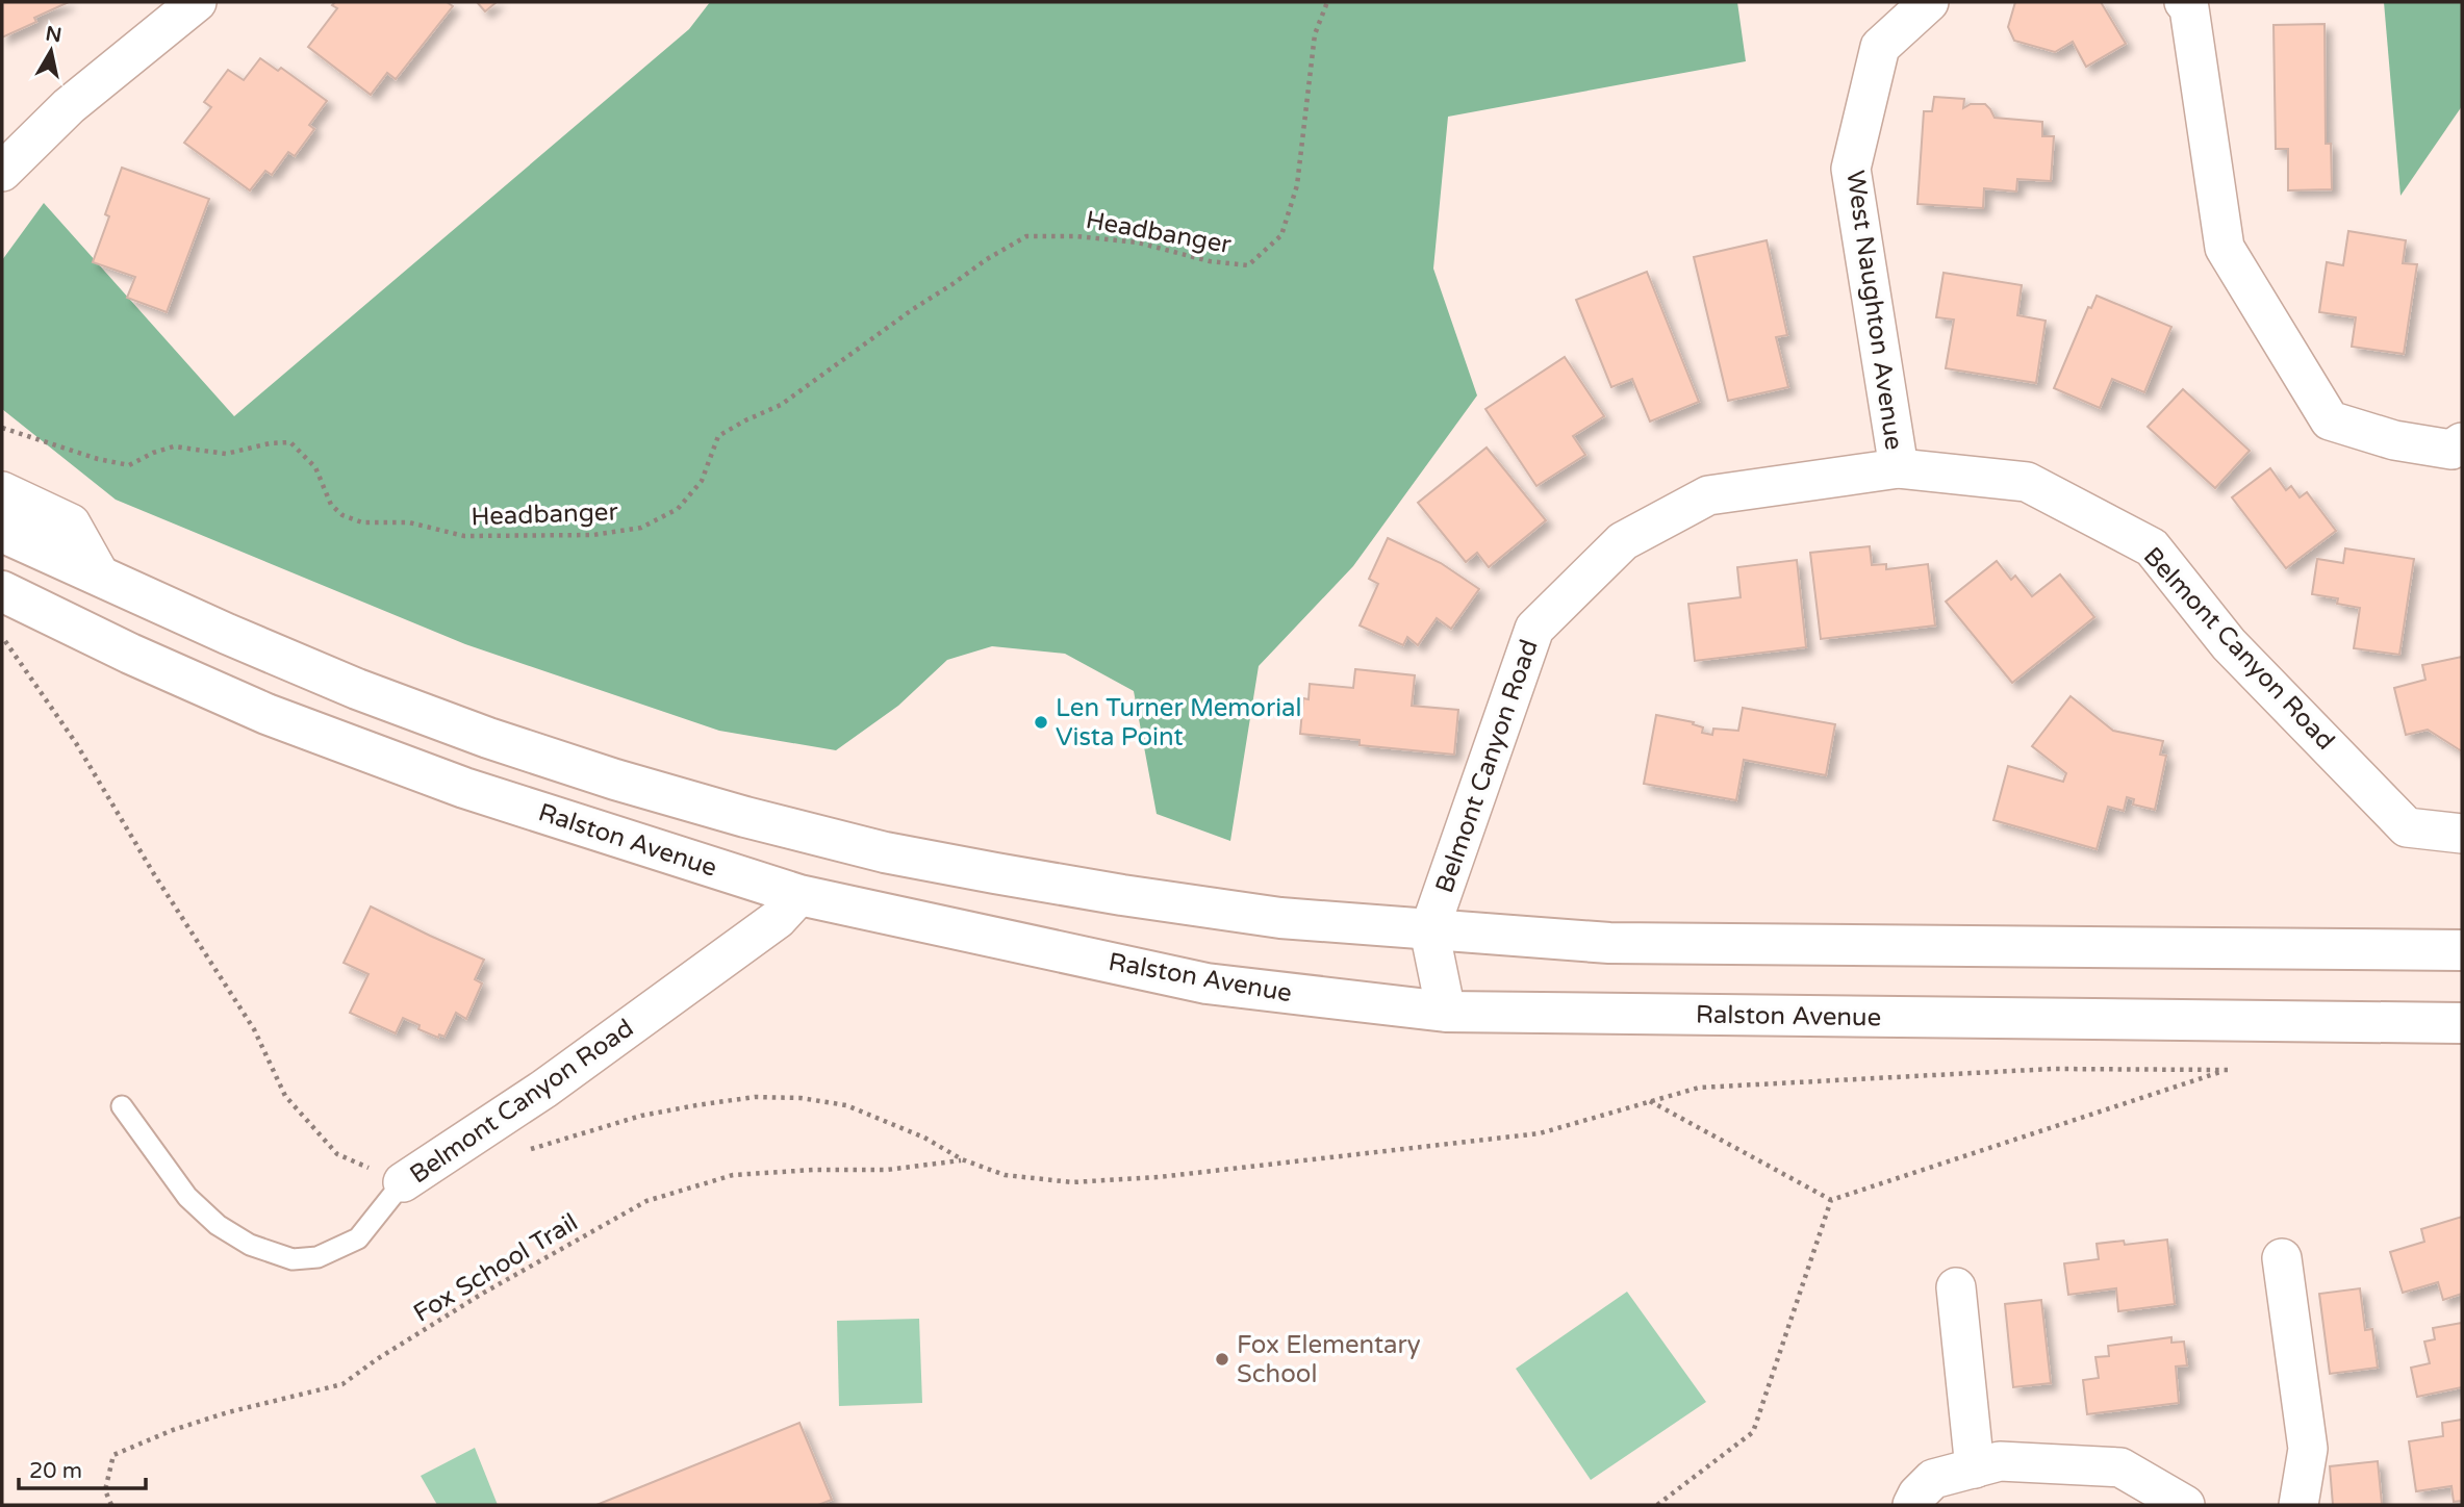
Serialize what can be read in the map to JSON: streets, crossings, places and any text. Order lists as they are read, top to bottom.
{
  "streets": {
    "main road": ["Ralston Avenue"],
    "street": ["West Naughton Avenue", "Belmont Canyon Road"],
    "path": ["Headbanger", "Fox School Trail"]
  },
  "crossings": [
    ["West Naughton Avenue", "Belmont Canyon Road"],
    ["Belmont Canyon Road", "Ralston Avenue"]
  ],
  "places": ["Len Turner Memorial Vista Point", "Fox Elementary School"],
  "scale_bar": "20 m",
  "north": "top"
}
